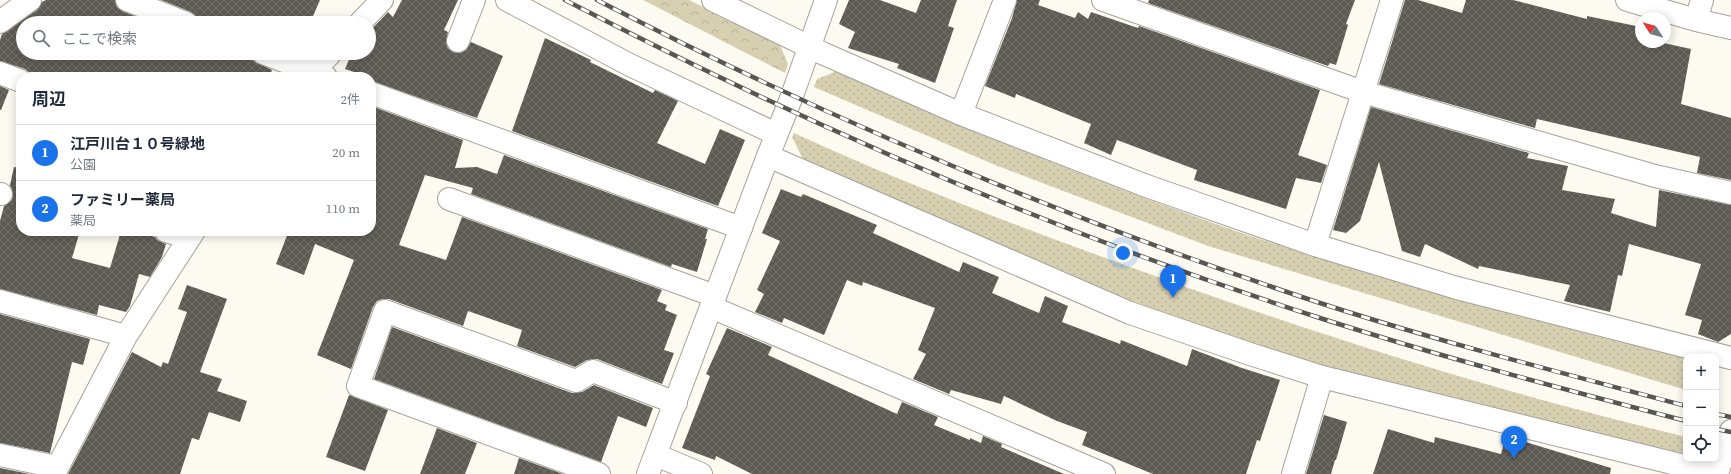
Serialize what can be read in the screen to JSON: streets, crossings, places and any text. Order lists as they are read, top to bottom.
{
  "north": "top left",
  "page": {
    "search": "ここで検索",
    "heading": ["周辺", "2件"],
    "list": [
      {
        "mark": "1",
        "name": "江戸川台１０号緑地",
        "note": "公園",
        "value": "20 m"
      },
      {
        "mark": "2",
        "name": "ファミリー薬局",
        "note": "薬局",
        "value": "110 m"
      }
    ],
    "pins": ["1", "2"],
    "map_buttons": ["+", "−"]
  }
}
